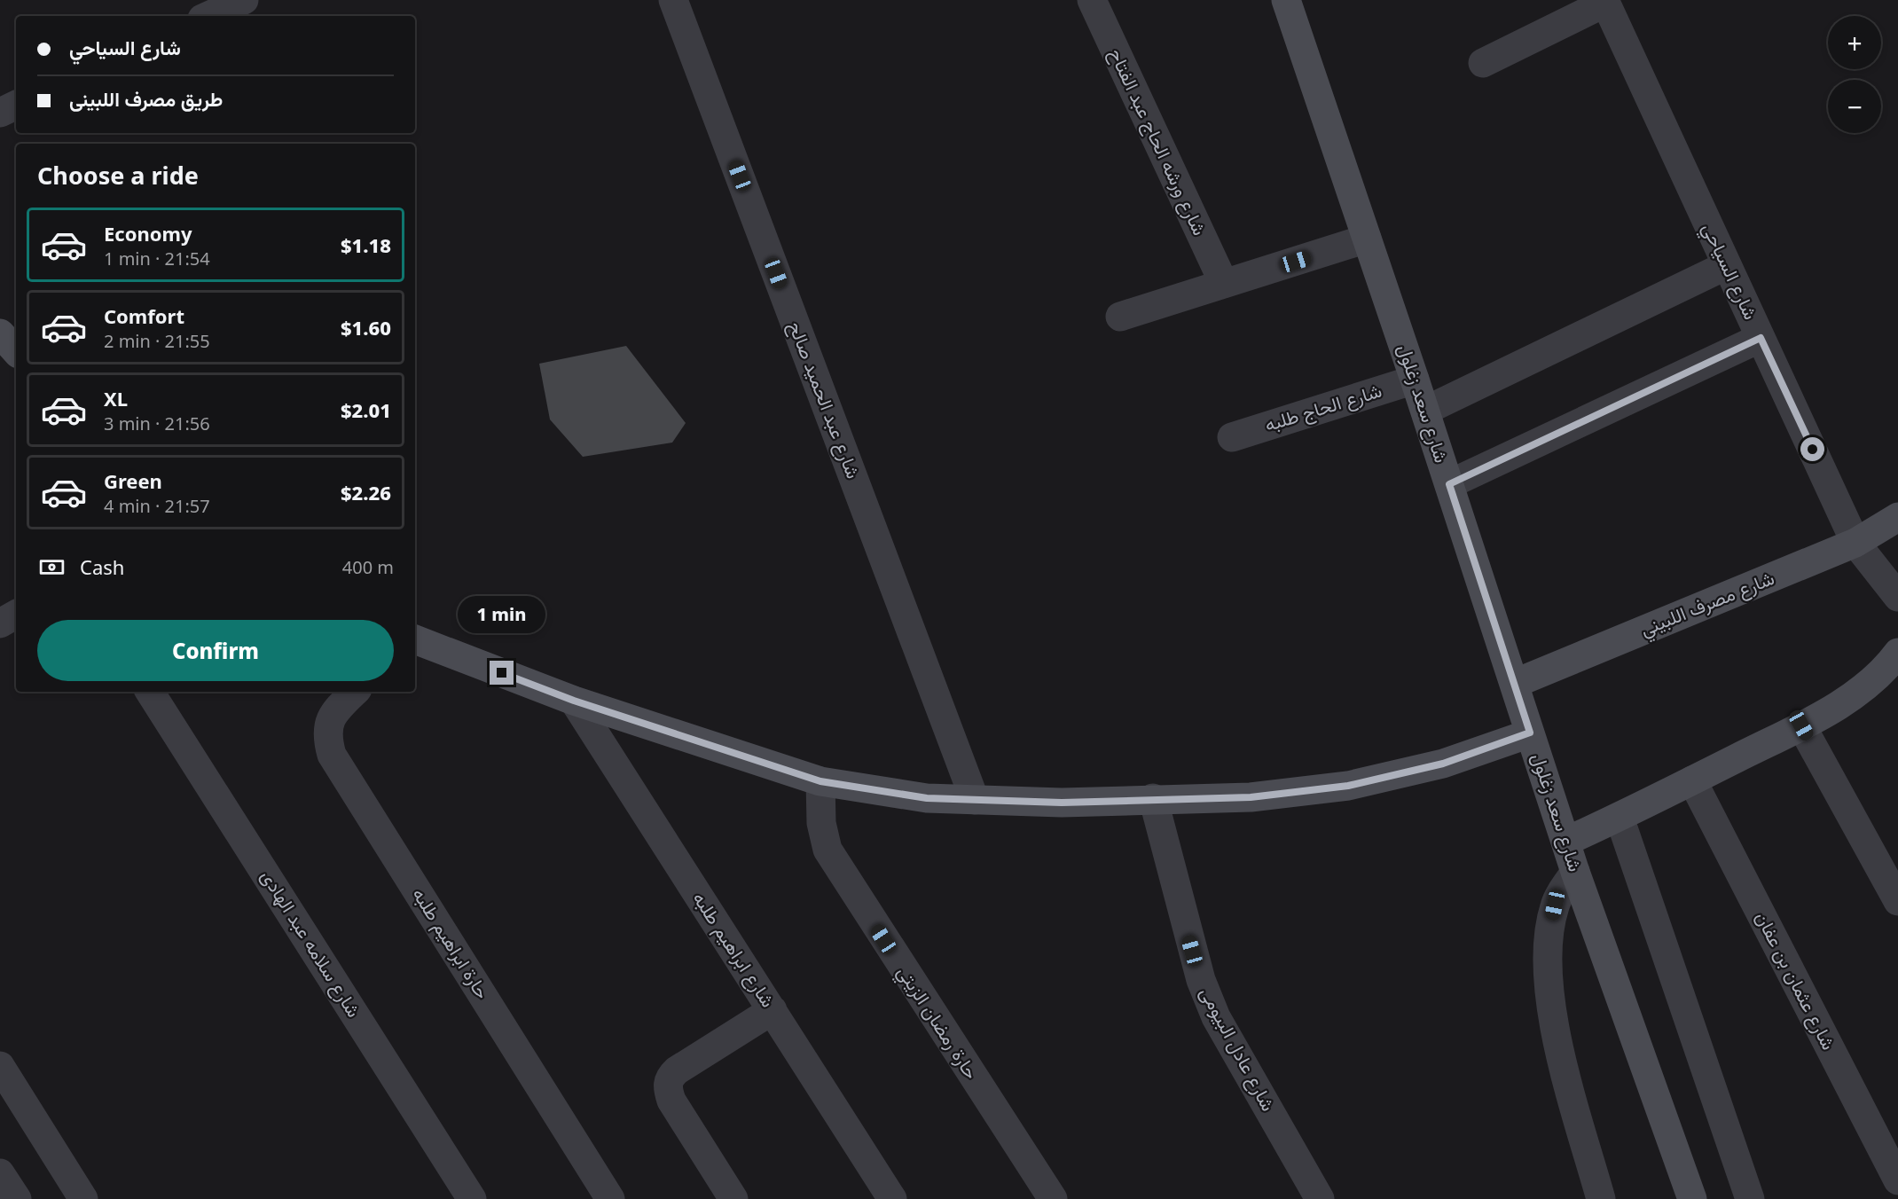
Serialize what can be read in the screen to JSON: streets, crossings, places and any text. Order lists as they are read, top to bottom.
{
  "streets": {
    "main road": ["شارع سعد زغلول", "شارع مصرف اللبيني"],
    "street": [
      "شارع ورشه الحاج عبد الفتاح",
      "شارع السياحي",
      "شارع عبد الحميد صالح",
      "شارع الحاج طلبه",
      "شارع سلامه عبد الهادى",
      "حارة ابراهيم طلبه",
      "شارع ابراهيم طلبه",
      "شارع عثمان بن عفان",
      "حارة رمضان الزيتي",
      "شارع عادل البيومى"
    ]
  },
  "crossings": [
    ["شارع السياحي", "شارع مصرف اللبيني"],
    ["شارع سعد زغلول", "شارع الحاج طلبه"],
    ["شارع سعد زغلول", "شارع مصرف اللبيني"]
  ],
  "page": {
    "map_buttons": ["+", "−"],
    "banner": ["شارع السياحي", "طريق مصرف اللبينى"],
    "heading": "Choose a ride",
    "list": [
      {
        "name": "Economy",
        "note": "1 min · 21:54",
        "value": "$1.18"
      },
      {
        "name": "Comfort",
        "note": "2 min · 21:55",
        "value": "$1.60"
      },
      {
        "name": "XL",
        "note": "3 min · 21:56",
        "value": "$2.01"
      },
      {
        "name": "Green",
        "note": "4 min · 21:57",
        "value": "$2.26"
      }
    ],
    "pay": ["Cash", "400 m"],
    "bubble": "1 min",
    "buttons": "Confirm"
  }
}
